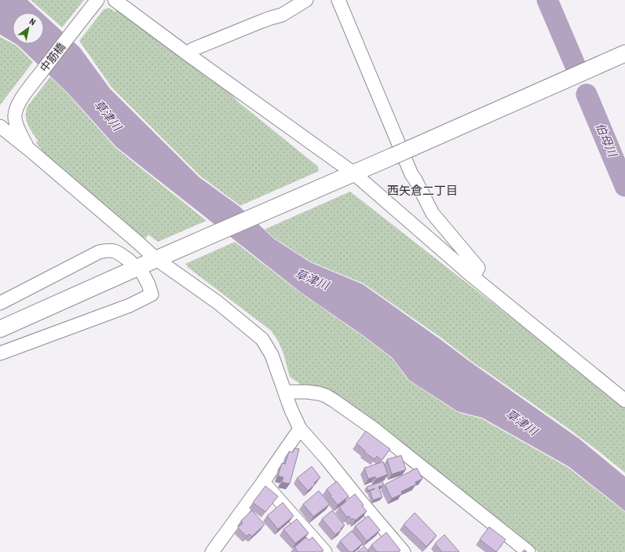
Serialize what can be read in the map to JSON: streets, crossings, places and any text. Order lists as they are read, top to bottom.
{
  "streets": {
    "street": ["中筋橋"]
  },
  "districts": ["西矢倉二丁目"],
  "water": ["草津川", "伯母川"],
  "north": "top right"
}
